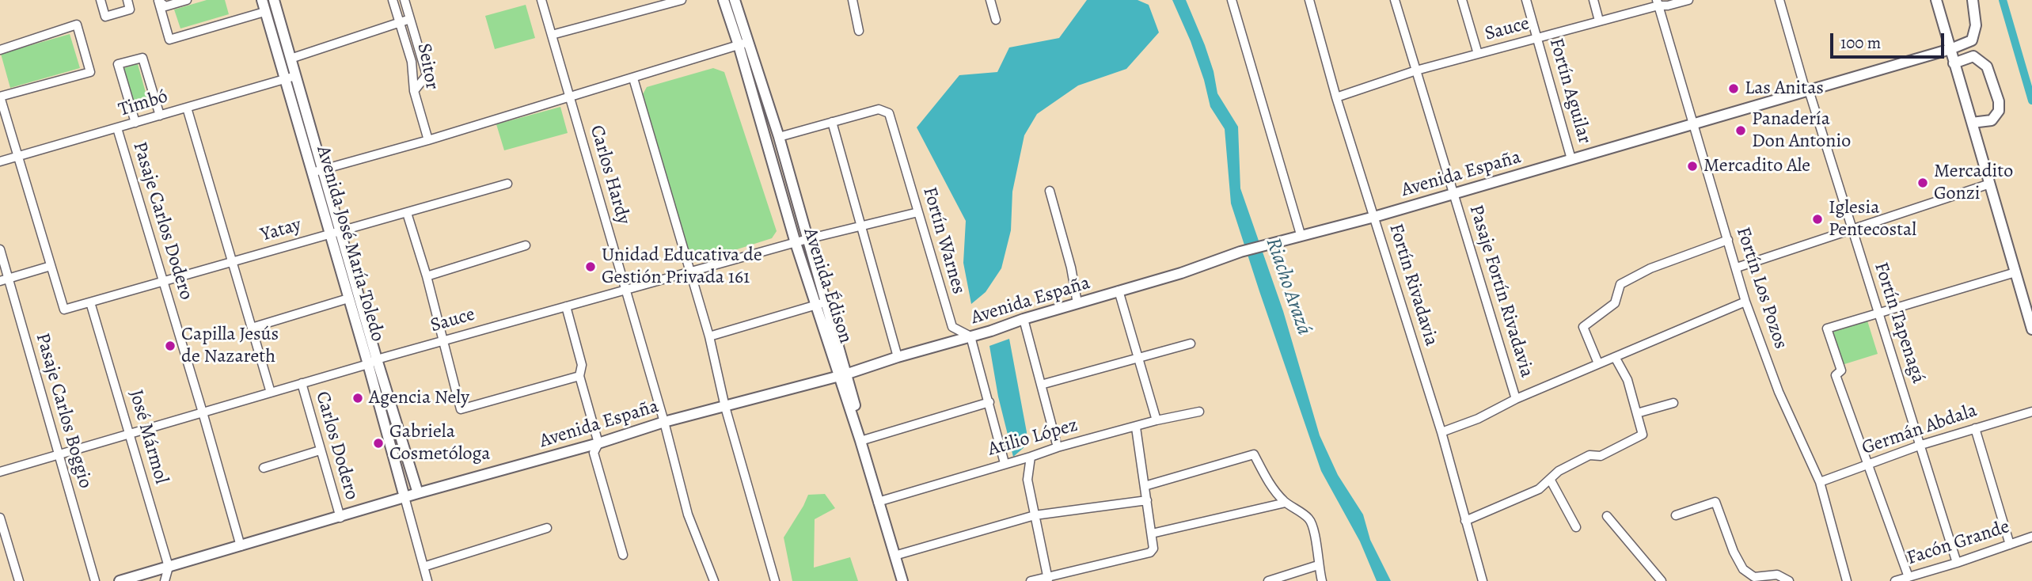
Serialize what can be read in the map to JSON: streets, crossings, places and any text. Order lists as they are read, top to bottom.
{
  "streets": {
    "main road": ["Avenida España", "Avenida José María Toledo", "Avenida Édison"],
    "street": [
      "Sauce",
      "Seitor",
      "Fortín Aguilar",
      "Timbó",
      "Carlos Hardy",
      "Pasaje Carlos Dodero",
      "Yatay",
      "Fortín Warnes",
      "Fortín Rivadavia",
      "Fortín Los Pozos",
      "Pasaje Fortín Rivadavia",
      "Fortín Tapenagá",
      "Pasaje Carlos Boggio",
      "Germán Abdala",
      "José Mármol",
      "Atilio López",
      "Carlos Dodero",
      "Facón Grande"
    ]
  },
  "crossings": [
    ["Sauce", "Fortín Aguilar"],
    ["Sauce", "Carlos Hardy"],
    ["Sauce", "Pasaje Carlos Dodero"],
    ["Sauce", "Fortín Warnes"],
    ["Sauce", "Avenida José María Toledo"],
    ["Sauce", "Fortín Rivadavia"],
    ["Sauce", "Avenida Édison"],
    ["Sauce", "Fortín Los Pozos"],
    ["Sauce", "Pasaje Fortín Rivadavia"],
    ["Sauce", "Pasaje Carlos Boggio"],
    ["Sauce", "José Mármol"],
    ["Sauce", "Carlos Dodero"],
    ["Fortín Aguilar", "Avenida España"],
    ["Timbó", "Pasaje Carlos Dodero"],
    ["Timbó", "Avenida José María Toledo"],
    ["Avenida España", "Carlos Hardy"],
    ["Avenida España", "Pasaje Carlos Dodero"],
    ["Avenida España", "Fortín Warnes"],
    ["Avenida España", "Avenida José María Toledo"],
    ["Avenida España", "Fortín Rivadavia"],
    ["Avenida España", "Avenida Édison"],
    ["Avenida España", "Fortín Los Pozos"],
    ["Avenida España", "Pasaje Fortín Rivadavia"],
    ["Avenida España", "Fortín Tapenagá"],
    ["Avenida España", "José Mármol"],
    ["Avenida España", "Carlos Dodero"],
    ["Pasaje Carlos Dodero", "Yatay"],
    ["Yatay", "Avenida José María Toledo"],
    ["Yatay", "José Mármol"],
    ["Avenida Édison", "Atilio López"],
    ["Fortín Los Pozos", "Germán Abdala"],
    ["Fortín Tapenagá", "Germán Abdala"],
    ["Fortín Tapenagá", "Facón Grande"]
  ],
  "water": ["Riacho Arazá"],
  "places": [
    "Las Anitas",
    "Panadería Don Antonio",
    "Mercadito Ale",
    "Mercadito Gonzi",
    "Iglesia Pentecostal",
    "Unidad Educativa de Gestión Privada 161",
    "Capilla Jesús de Nazareth",
    "Agencia Nely",
    "Gabriela Cosmetóloga"
  ],
  "scale_bar": "100 m"
}
